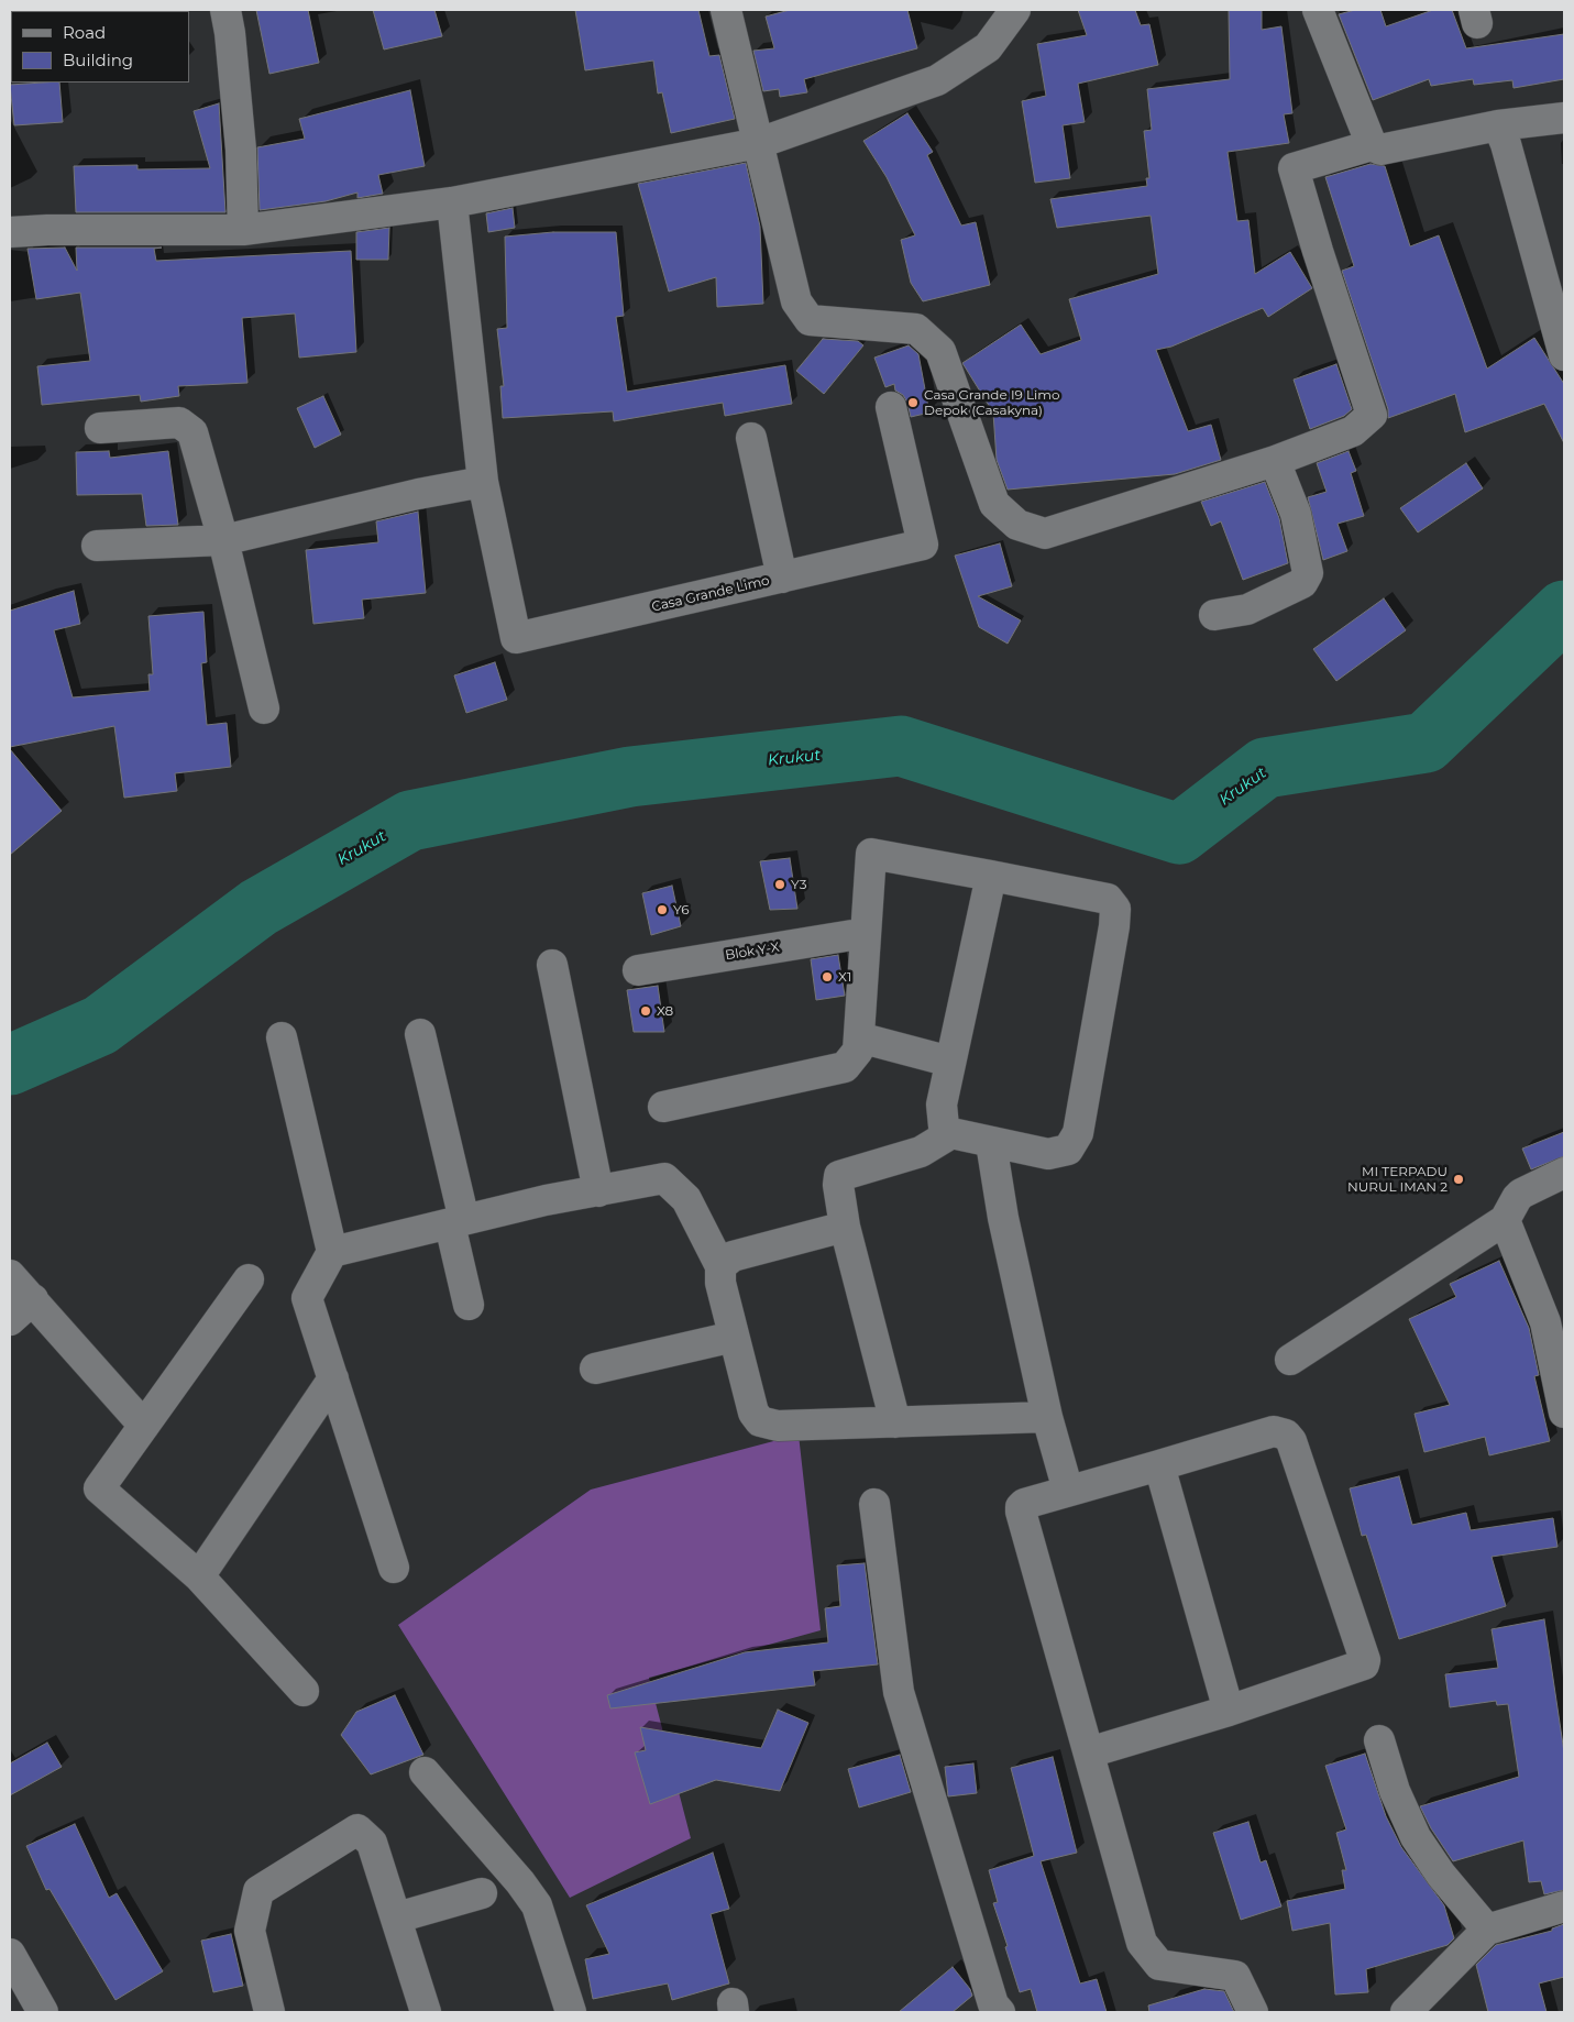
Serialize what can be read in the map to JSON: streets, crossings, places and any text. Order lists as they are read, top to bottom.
{
  "streets": {
    "street": ["Casa Grande Limo", "Blok Y-X"]
  },
  "water": ["Krukut"],
  "places": [
    "Casa Grande I9 Limo Depok (Casakyna)",
    "Y3",
    "Y6",
    "X1",
    "X8",
    "MI TERPADU NURUL IMAN 2"
  ],
  "legend": ["Road", "Building"]
}
